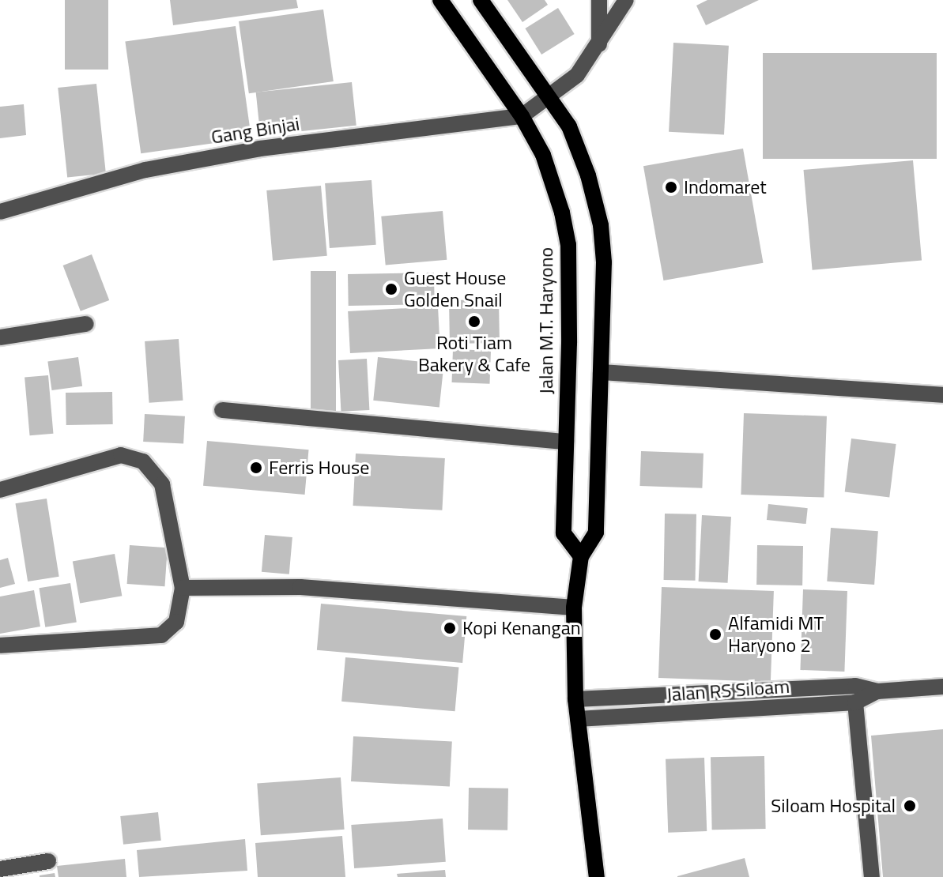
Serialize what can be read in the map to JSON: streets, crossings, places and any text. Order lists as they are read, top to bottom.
{
  "streets": {
    "main road": ["Jalan M.T. Haryono"],
    "street": ["Gang Binjai", "Jalan RS Siloam"]
  },
  "crossings": [
    ["Gang Binjai", "Jalan M.T. Haryono"]
  ],
  "places": [
    "Indomaret",
    "Guest House Golden Snail",
    "Roti Tiam Bakery & Cafe",
    "Ferris House",
    "Kopi Kenangan",
    "Alfamidi MT Haryono 2",
    "Siloam Hospital"
  ]
}
